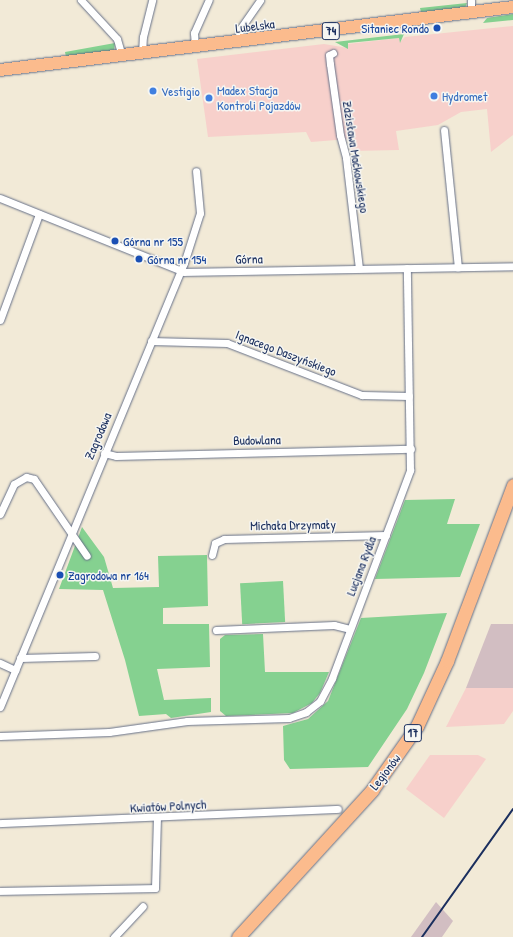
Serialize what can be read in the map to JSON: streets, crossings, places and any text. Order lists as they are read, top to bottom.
{
  "streets": {
    "highway": ["17", "Legionów"],
    "main road": ["Lubelska", "74"],
    "street": [
      "Zdzisława Maćkowskiego",
      "Górna",
      "Ignacego Daszyńskiego",
      "Zagrodowa",
      "Budowlana",
      "Michała Drzymały",
      "Lucjana Rydla",
      "Kwiatów Polnych"
    ]
  },
  "crossings": [
    ["Zdzisława Maćkowskiego", "Górna"],
    ["Górna", "Zagrodowa"],
    ["Górna", "Lucjana Rydla"],
    ["Ignacego Daszyńskiego", "Zagrodowa"],
    ["Ignacego Daszyńskiego", "Lucjana Rydla"],
    ["Zagrodowa", "Budowlana"],
    ["Budowlana", "Lucjana Rydla"],
    ["Michała Drzymały", "Lucjana Rydla"]
  ],
  "places": [
    "Sitaniec Rondo",
    "Vestigio",
    "Hydromet",
    "Madex Stacja Kontroli Pojazdów",
    "Górna nr 155",
    "Górna nr 154",
    "Zagrodowa nr 164"
  ]
}
